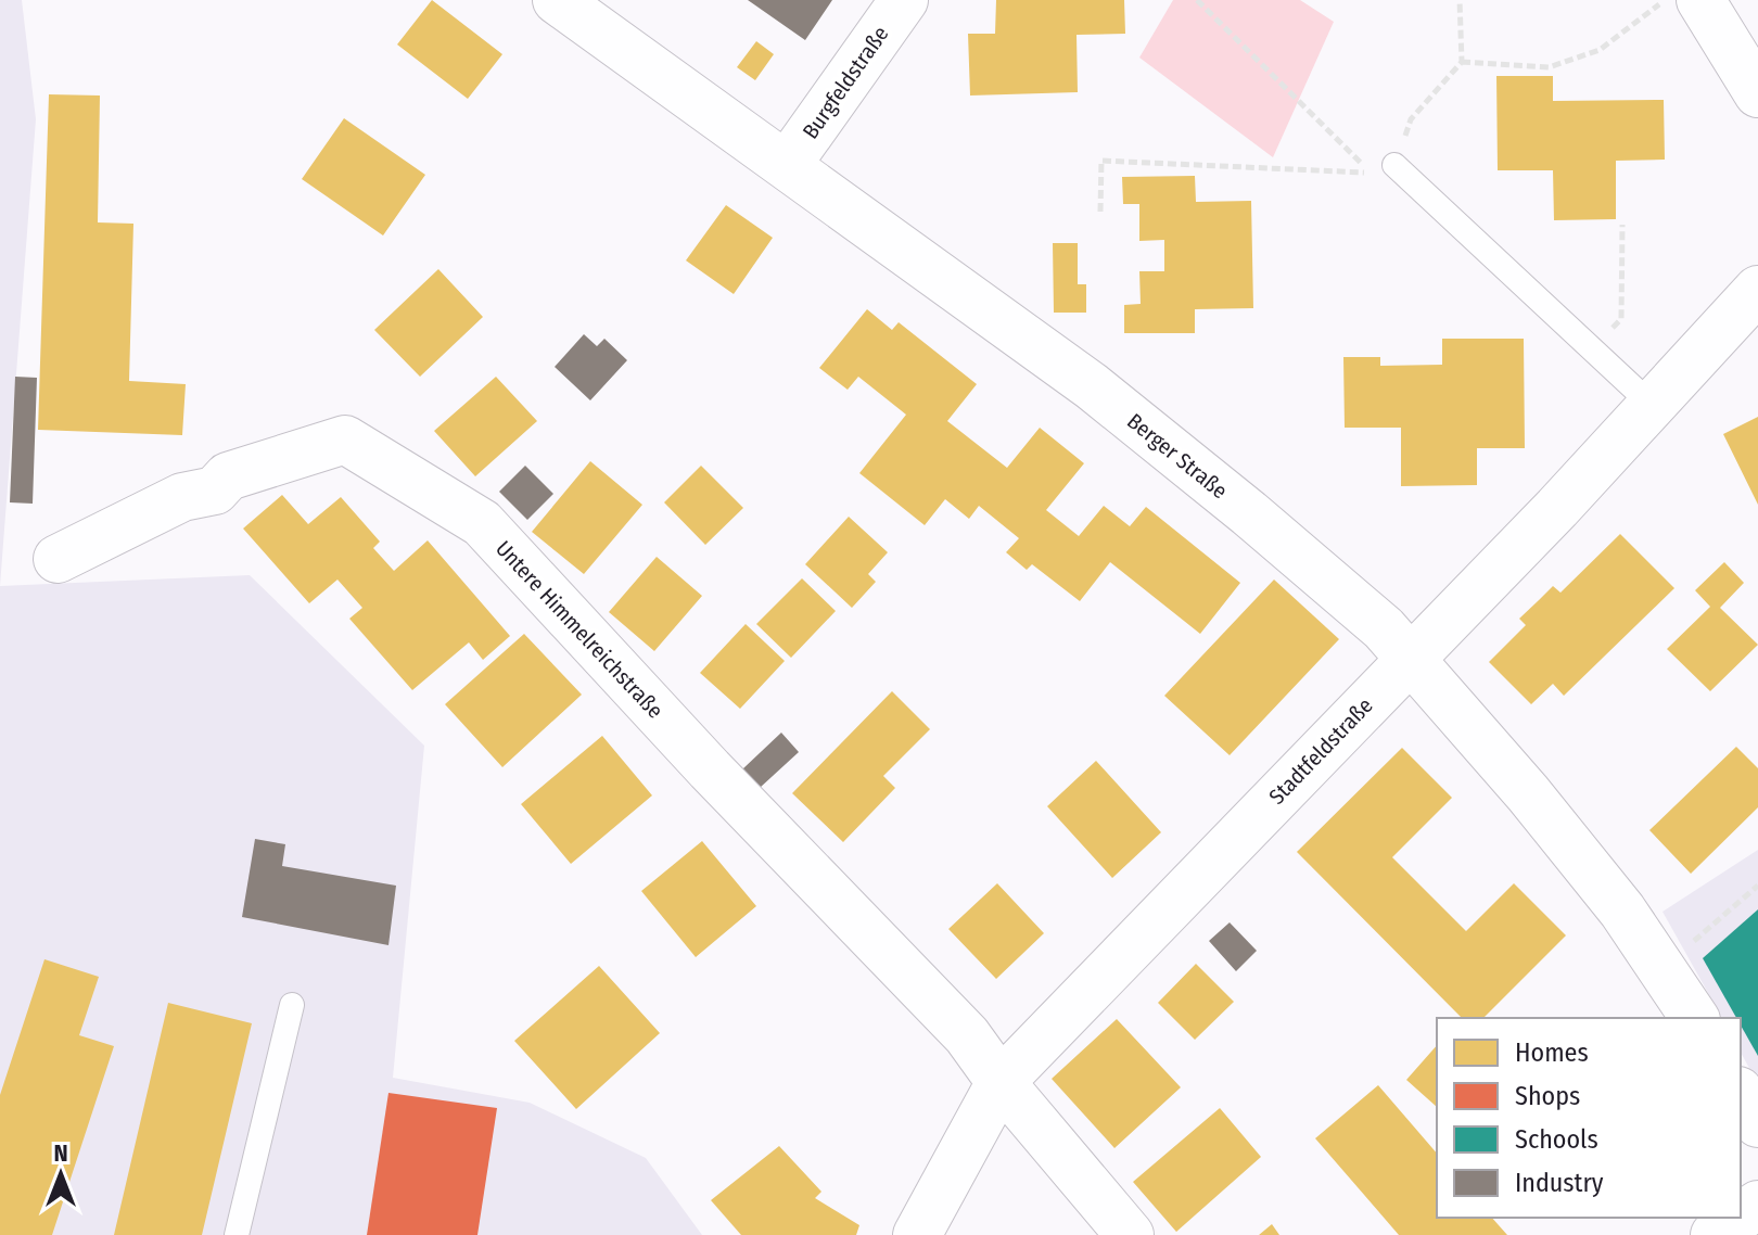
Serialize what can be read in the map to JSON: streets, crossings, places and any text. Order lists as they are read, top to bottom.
{
  "streets": {
    "street": [
      "Burgfeldstraße",
      "Berger Straße",
      "Untere Himmelreichstraße",
      "Stadtfeldstraße"
    ]
  },
  "crossings": [
    ["Burgfeldstraße", "Berger Straße"],
    ["Berger Straße", "Stadtfeldstraße"],
    ["Untere Himmelreichstraße", "Stadtfeldstraße"]
  ],
  "legend": [
    "Homes",
    "Shops",
    "Schools",
    "Industry"
  ],
  "north": "top"
}
